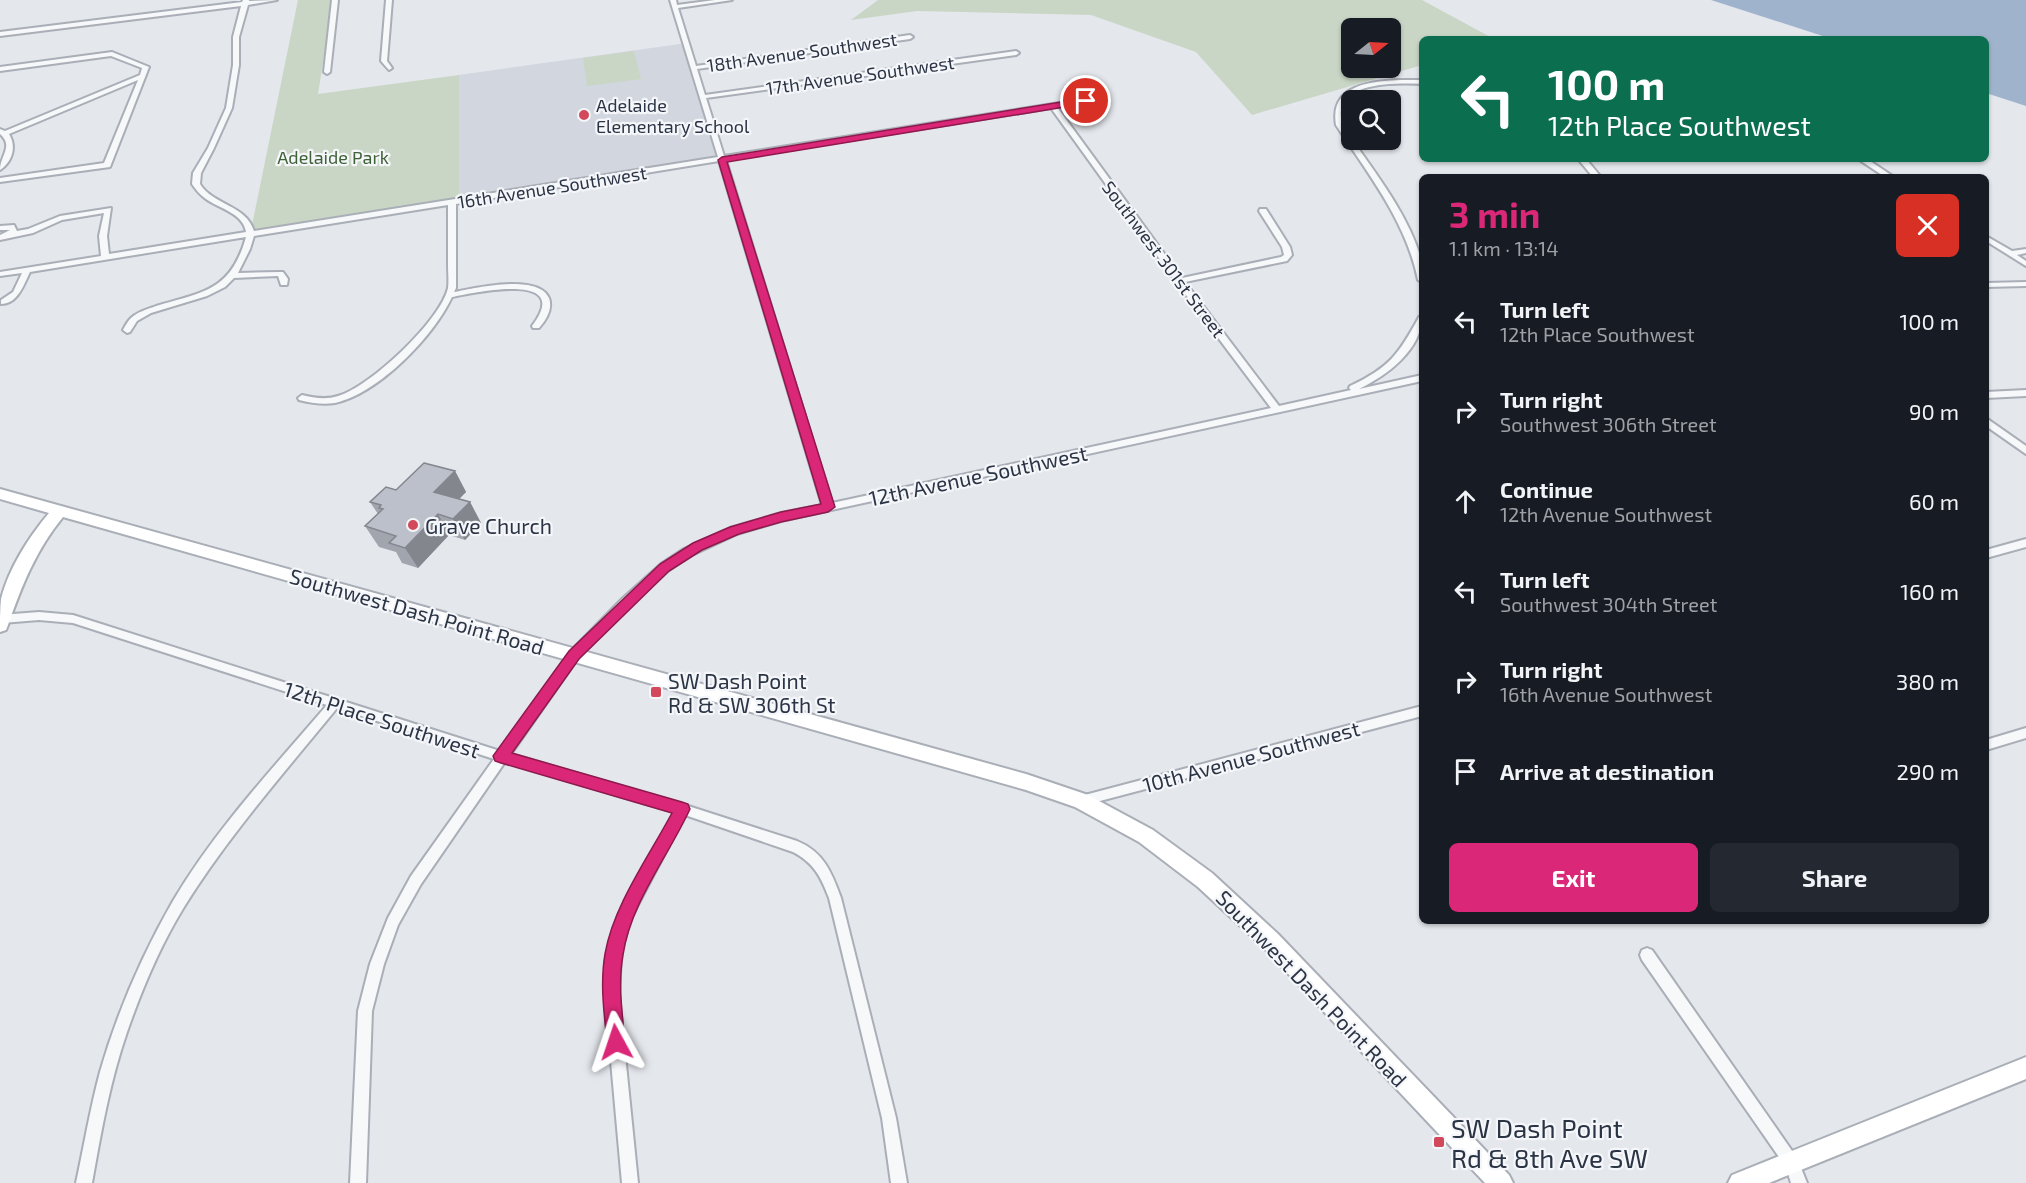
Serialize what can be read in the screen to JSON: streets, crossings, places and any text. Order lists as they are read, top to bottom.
{
  "streets": {
    "main road": ["Southwest Dash Point Road"],
    "street": [
      "18th Avenue Southwest",
      "17th Avenue Southwest",
      "16th Avenue Southwest",
      "Southwest 301st Street",
      "12th Avenue Southwest",
      "12th Place Southwest",
      "10th Avenue Southwest"
    ]
  },
  "crossings": [
    ["16th Avenue Southwest", "Southwest 301st Street"],
    ["Southwest 301st Street", "12th Avenue Southwest"],
    ["12th Avenue Southwest", "Southwest Dash Point Road"],
    ["12th Avenue Southwest", "12th Place Southwest"],
    ["Southwest Dash Point Road", "10th Avenue Southwest"]
  ],
  "parks": ["Adelaide Park"],
  "places": {
    "other": ["Adelaide Elementary School", "Grave Church"],
    "transit": ["SW Dash Point Rd & SW 306th St", "SW Dash Point Rd & 8th Ave SW"]
  },
  "north": "right",
  "page": {
    "turn": ["100 m", "12th Place Southwest"],
    "heading": ["3 min", "1.1 km · 13:14"],
    "list": [
      {
        "name": "Turn left",
        "note": "12th Place Southwest",
        "value": "100 m"
      },
      {
        "name": "Turn right",
        "note": "Southwest 306th Street",
        "value": "90 m"
      },
      {
        "name": "Continue",
        "note": "12th Avenue Southwest",
        "value": "60 m"
      },
      {
        "name": "Turn left",
        "note": "Southwest 304th Street",
        "value": "160 m"
      },
      {
        "name": "Turn right",
        "note": "16th Avenue Southwest",
        "value": "380 m"
      },
      {
        "name": "Arrive at destination",
        "value": "290 m"
      }
    ],
    "buttons": ["Exit", "Share"]
  }
}
